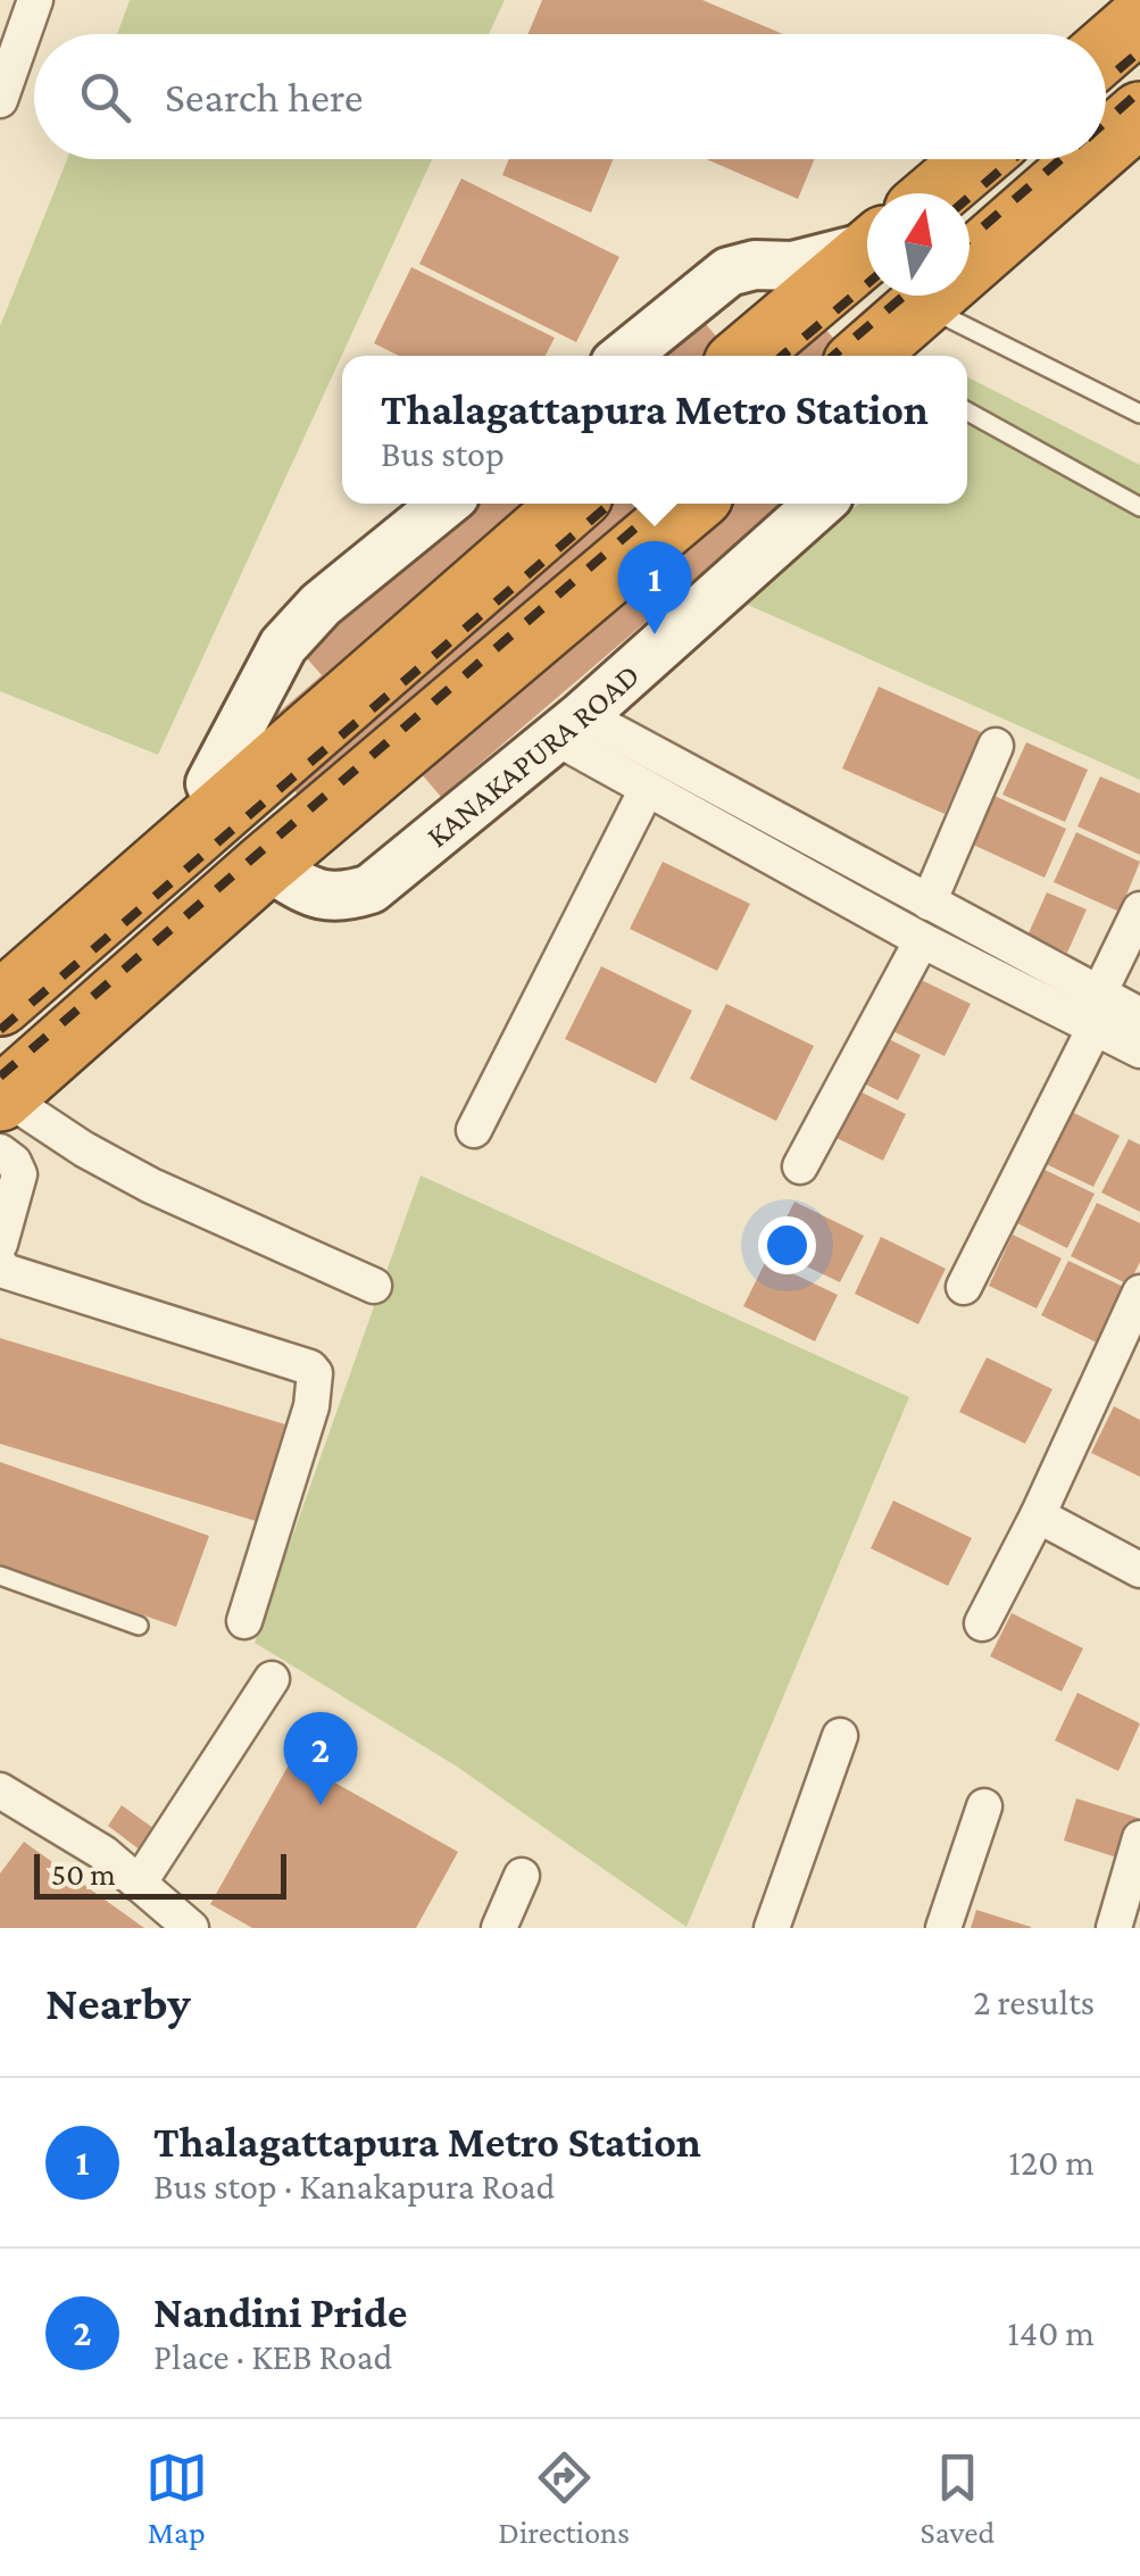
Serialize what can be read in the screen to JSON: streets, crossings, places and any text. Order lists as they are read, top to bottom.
{
  "streets": {
    "street": ["KANAKAPURA ROAD"]
  },
  "scale_bar": "50 m",
  "north": "top",
  "page": {
    "search": "Search here",
    "popup": ["Thalagattapura Metro Station", "Bus stop"],
    "pins": ["1", "2"],
    "scale": "50 m",
    "heading": ["Nearby", "2 results"],
    "list": [
      {
        "mark": "1",
        "name": "Thalagattapura Metro Station",
        "note": "Bus stop · Kanakapura Road",
        "value": "120 m"
      },
      {
        "mark": "2",
        "name": "Nandini Pride",
        "note": "Place · KEB Road",
        "value": "140 m"
      }
    ],
    "nav": ["Map", "Directions", "Saved"]
  }
}
